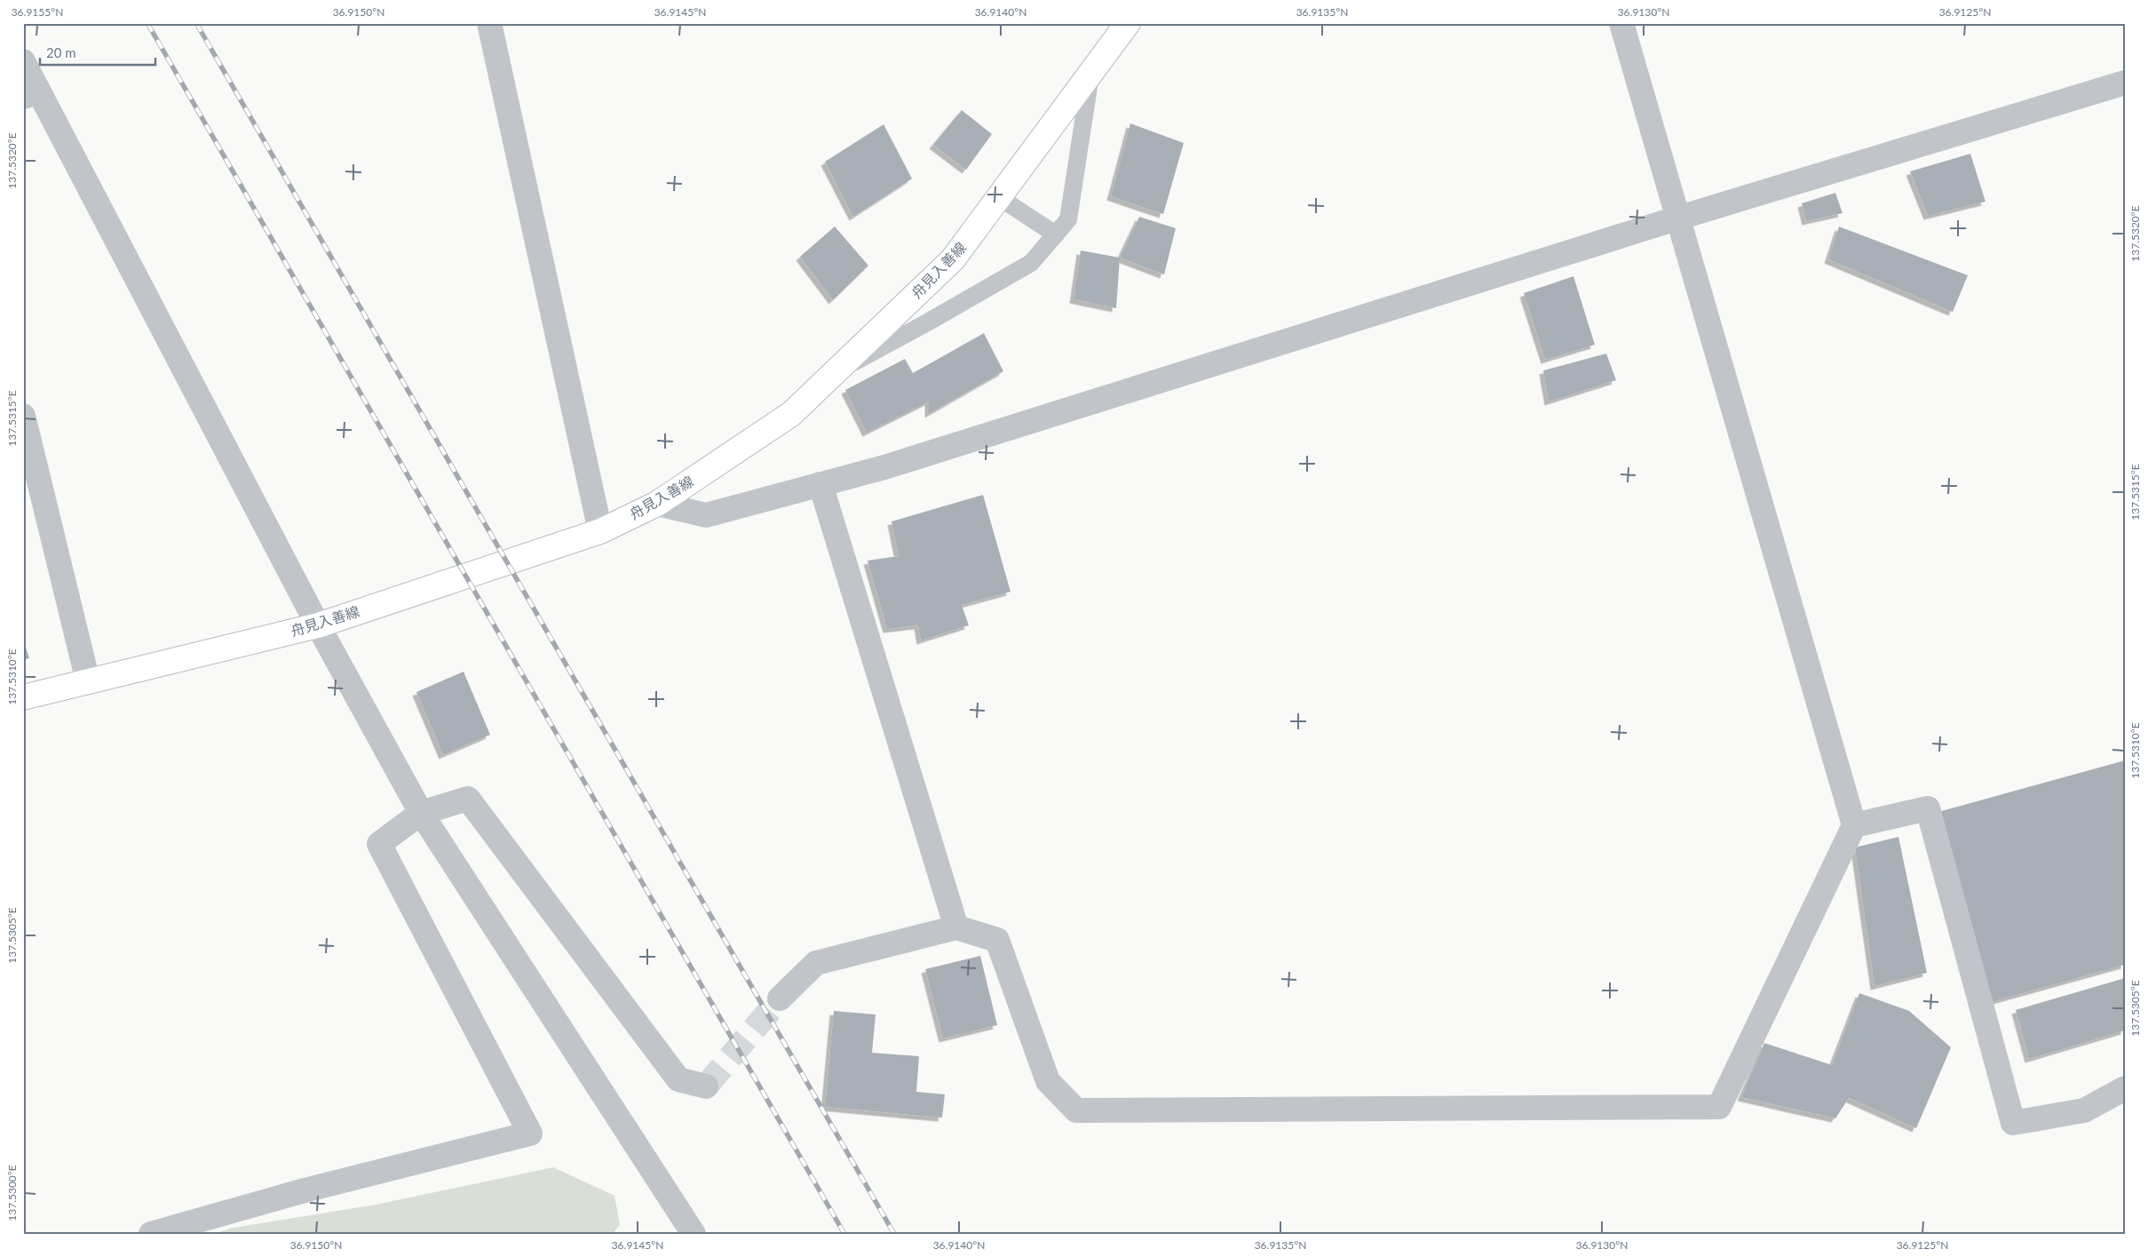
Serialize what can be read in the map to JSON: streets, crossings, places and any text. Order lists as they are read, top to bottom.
{
  "streets": {
    "main road": ["舟見入善線"]
  },
  "scale_bar": "20 m",
  "coordinates": [
    "36.9155°N",
    "36.9150°N",
    "36.9145°N",
    "36.9140°N",
    "36.9135°N",
    "36.9130°N",
    "36.9125°N",
    "137.5320°E",
    "137.5315°E",
    "137.5310°E",
    "137.5305°E",
    "137.5300°E"
  ]
}
